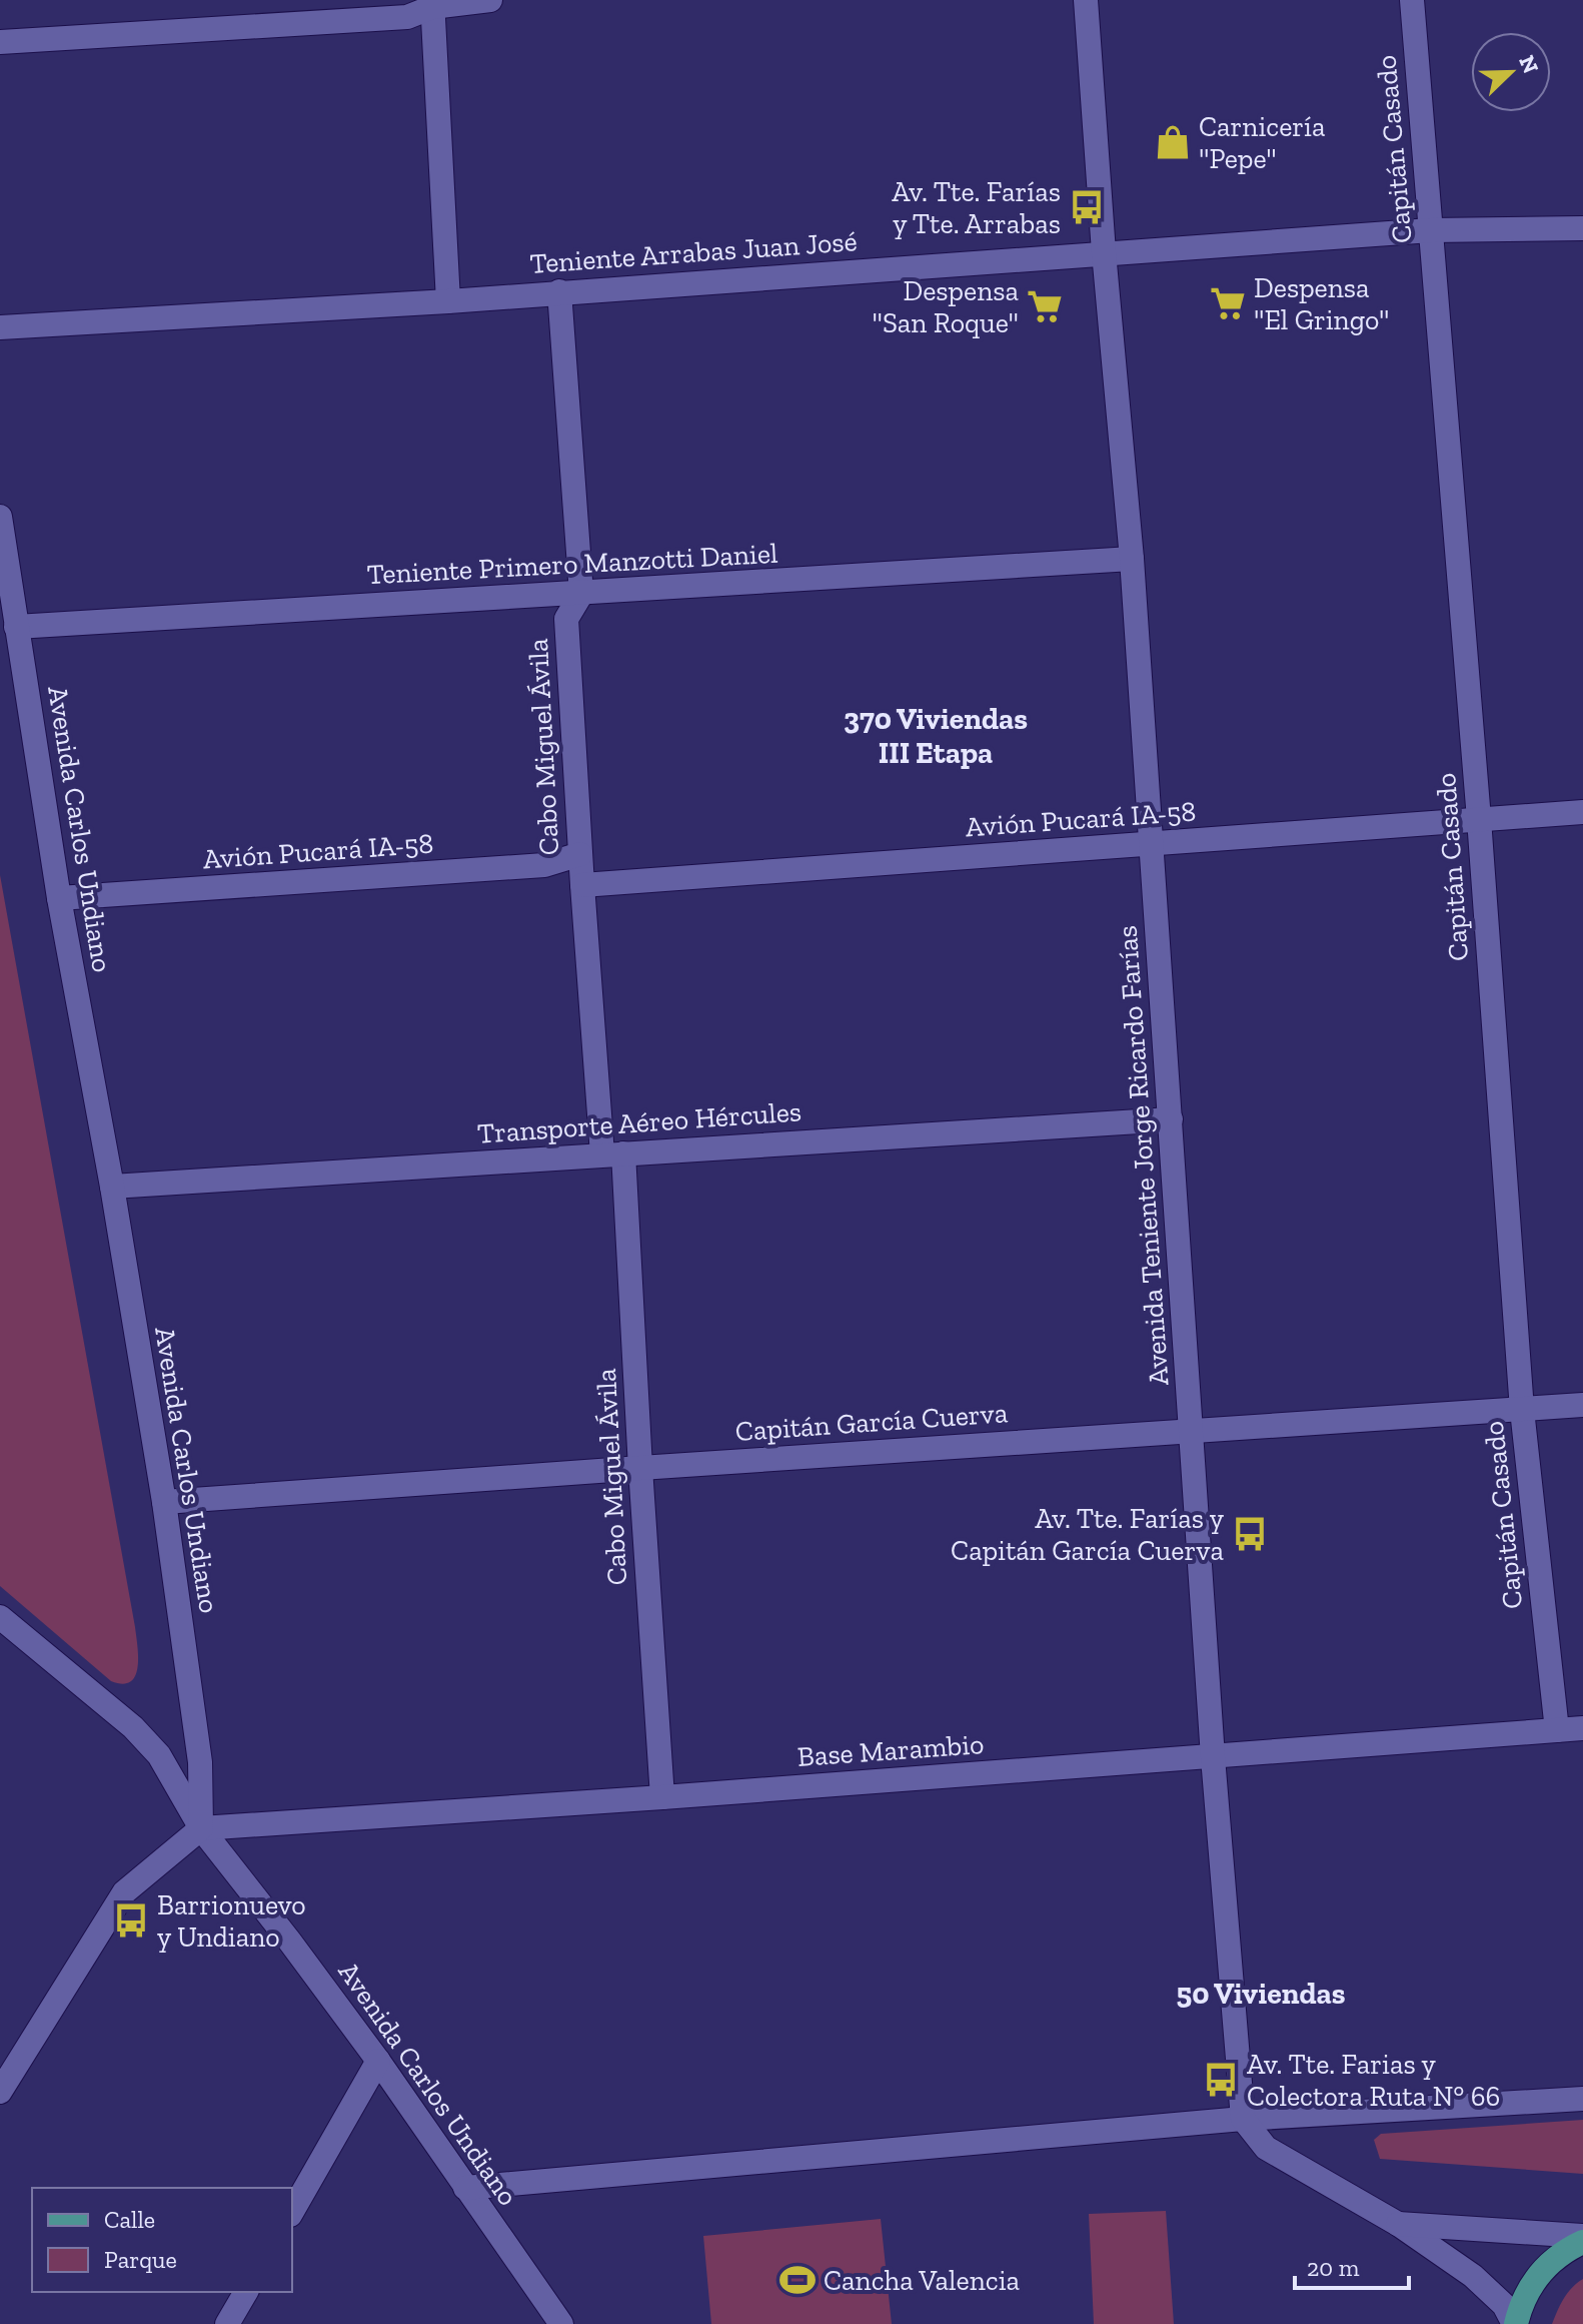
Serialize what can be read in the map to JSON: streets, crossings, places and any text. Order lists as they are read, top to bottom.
{
  "streets": {
    "street": [
      "Capitán Casado",
      "Teniente Arrabas Juan José",
      "Teniente Primero Manzotti Daniel",
      "Cabo Miguel Ávila",
      "Avión Pucará IA-58",
      "Avenida Carlos Undiano",
      "Transporte Aéreo Hércules",
      "Avenida Teniente Jorge Ricardo Farías",
      "Capitán García Cuerva",
      "Base Marambio"
    ]
  },
  "crossings": [
    ["Capitán Casado", "Teniente Arrabas Juan José"],
    ["Capitán Casado", "Avión Pucará IA-58"],
    ["Capitán Casado", "Capitán García Cuerva"],
    ["Capitán Casado", "Base Marambio"],
    ["Teniente Arrabas Juan José", "Cabo Miguel Ávila"],
    ["Teniente Arrabas Juan José", "Avenida Teniente Jorge Ricardo Farías"],
    ["Teniente Primero Manzotti Daniel", "Cabo Miguel Ávila"],
    ["Teniente Primero Manzotti Daniel", "Avenida Carlos Undiano"],
    ["Teniente Primero Manzotti Daniel", "Avenida Teniente Jorge Ricardo Farías"],
    ["Cabo Miguel Ávila", "Avión Pucará IA-58"],
    ["Cabo Miguel Ávila", "Transporte Aéreo Hércules"],
    ["Cabo Miguel Ávila", "Capitán García Cuerva"],
    ["Cabo Miguel Ávila", "Base Marambio"],
    ["Avión Pucará IA-58", "Avenida Carlos Undiano"],
    ["Avión Pucará IA-58", "Avenida Teniente Jorge Ricardo Farías"],
    ["Avenida Carlos Undiano", "Transporte Aéreo Hércules"],
    ["Avenida Carlos Undiano", "Capitán García Cuerva"],
    ["Avenida Carlos Undiano", "Base Marambio"],
    ["Transporte Aéreo Hércules", "Avenida Teniente Jorge Ricardo Farías"],
    ["Avenida Teniente Jorge Ricardo Farías", "Capitán García Cuerva"],
    ["Avenida Teniente Jorge Ricardo Farías", "Base Marambio"]
  ],
  "districts": ["370 Viviendas III Etapa", "50 Viviendas"],
  "places": {
    "shop": ["Carnicería \"Pepe\""],
    "bus stop": [
      "Av. Tte. Farías y Tte. Arrabas",
      "Av. Tte. Farías y Capitán García Cuerva",
      "Barrionuevo y Undiano",
      "Av. Tte. Farias y Colectora Ruta N° 66"
    ],
    "supermarket": ["Despensa \"El Gringo\"", "Despensa \"San Roque\""],
    "sports": ["Cancha Valencia"]
  },
  "legend": ["Calle", "Parque"],
  "scale_bar": "20 m",
  "north": "top right"
}
